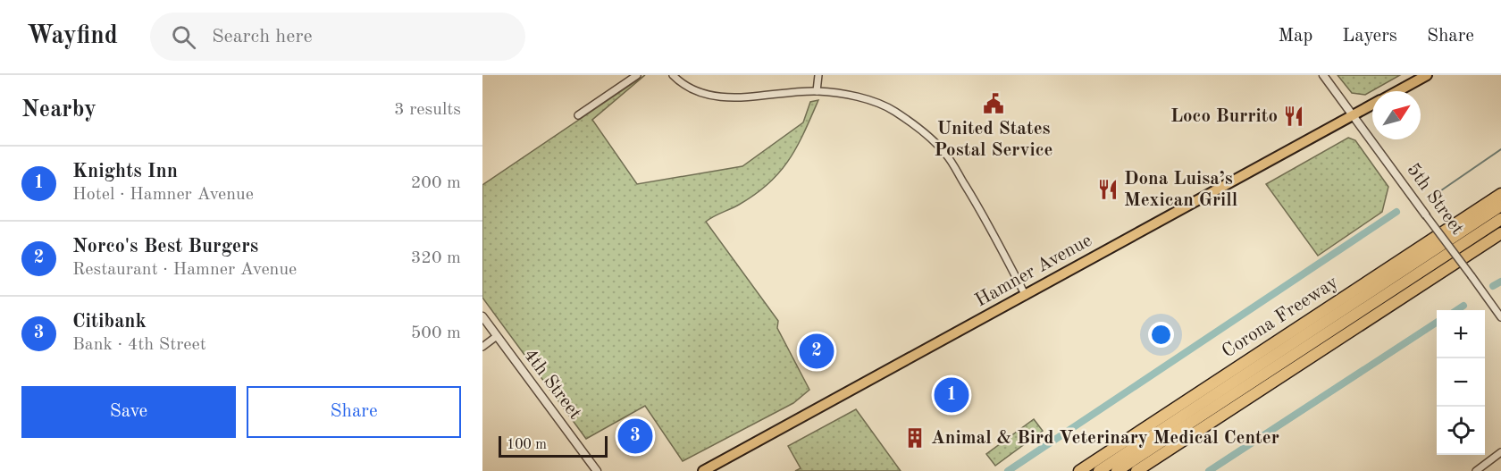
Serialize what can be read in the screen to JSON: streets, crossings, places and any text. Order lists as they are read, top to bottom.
{
  "streets": {
    "highway": ["Corona Freeway"],
    "main road": ["Hamner Avenue"],
    "street": ["5th Street", "4th Street"]
  },
  "crossings": [
    ["5th Street", "Hamner Avenue"]
  ],
  "places": {
    "public building": ["United States Postal Service"],
    "restaurant": ["Loco Burrito", "Dona Luisa’s Mexican Grill"],
    "building": ["Animal & Bird Veterinary Medical Center"]
  },
  "scale_bar": "100 m",
  "north": "top right",
  "page": {
    "header": "Wayfind",
    "search": "Search here",
    "nav": ["Map", "Layers", "Share"],
    "heading": ["Nearby", "3 results"],
    "list": [
      {
        "mark": "1",
        "name": "Knights Inn",
        "note": "Hotel · Hamner Avenue",
        "value": "200 m"
      },
      {
        "mark": "2",
        "name": "Norco's Best Burgers",
        "note": "Restaurant · Hamner Avenue",
        "value": "320 m"
      },
      {
        "mark": "3",
        "name": "Citibank",
        "note": "Bank · 4th Street",
        "value": "500 m"
      }
    ],
    "map_buttons": ["+", "−"],
    "pins": ["2", "1", "3"],
    "buttons": ["Save", "Share"],
    "scale": "100 m"
  }
}
